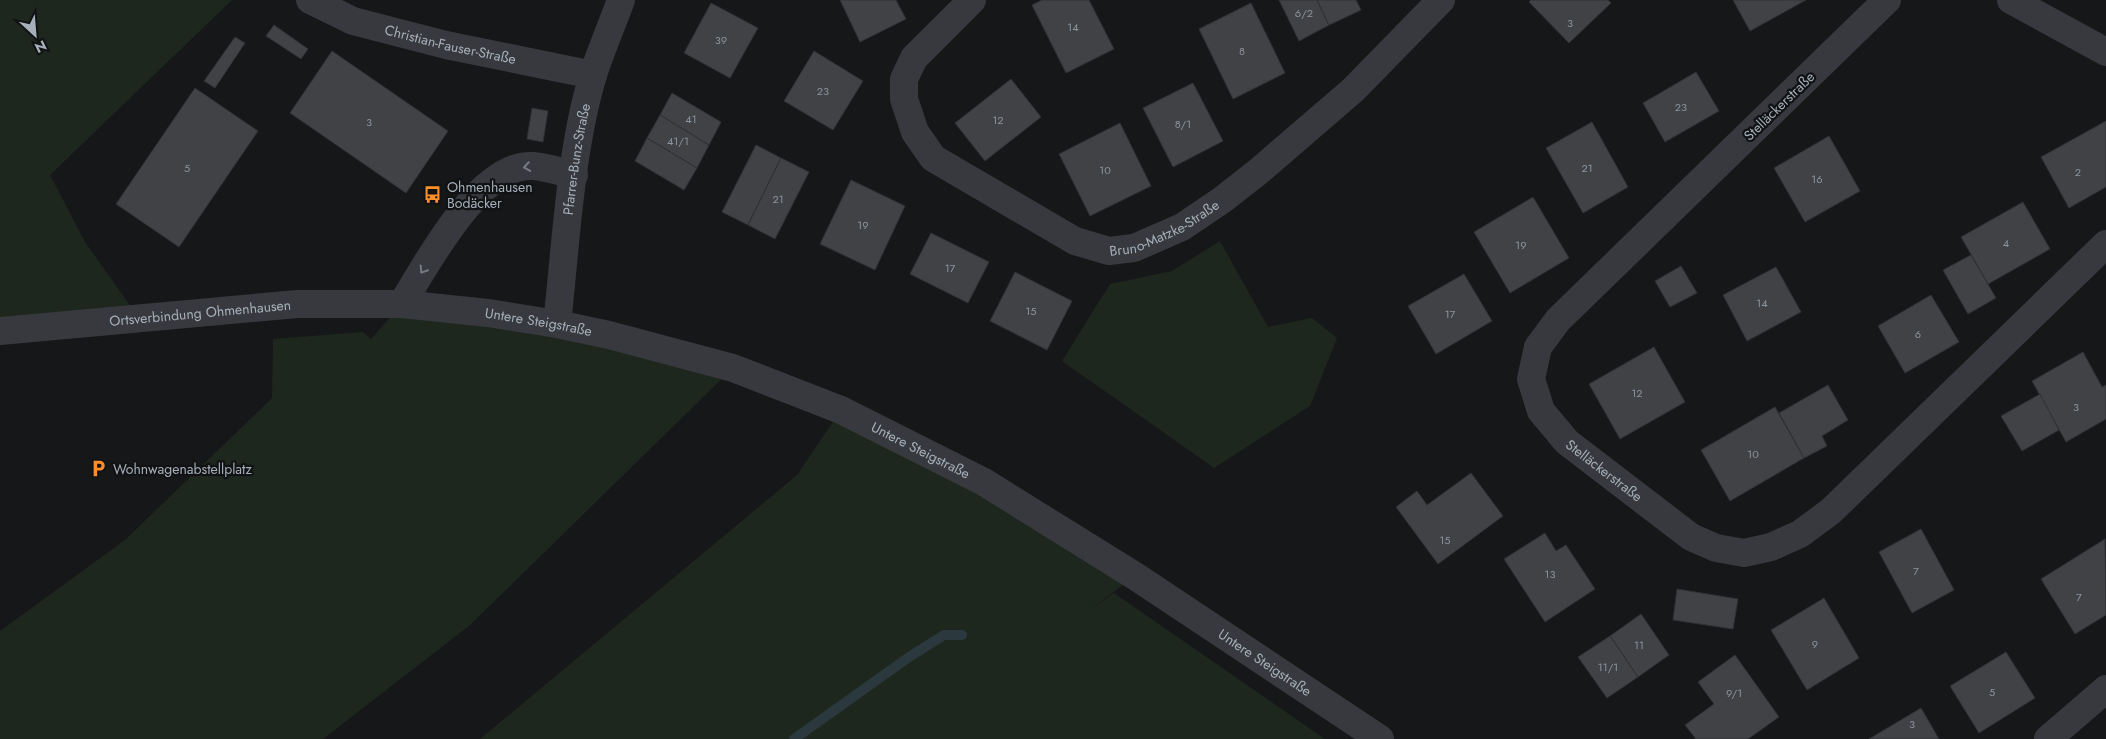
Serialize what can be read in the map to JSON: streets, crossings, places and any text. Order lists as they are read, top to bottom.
{
  "streets": {
    "street": [
      "Christian-Fauser-Straße",
      "Stelläckerstraße",
      "Pfarrer-Bunz-Straße",
      "Bruno-Matzke-Straße",
      "Ortsverbindung Ohmenhausen",
      "Untere Steigstraße"
    ]
  },
  "crossings": [
    ["Christian-Fauser-Straße", "Pfarrer-Bunz-Straße"],
    ["Pfarrer-Bunz-Straße", "Untere Steigstraße"],
    ["Ortsverbindung Ohmenhausen", "Untere Steigstraße"]
  ],
  "places": {
    "bus stop": ["Ohmenhausen Bodäcker"],
    "parking": ["Wohnwagenabstellplatz"]
  },
  "house_numbers": [
    "6/2",
    "3",
    "14",
    "39",
    "8",
    "23",
    "23",
    "41",
    "12",
    "3",
    "8/1",
    "41/1",
    "5",
    "21",
    "10",
    "2",
    "16",
    "21",
    "19",
    "4",
    "19",
    "17",
    "14",
    "15",
    "17",
    "6",
    "12",
    "3",
    "10",
    "15",
    "7",
    "13",
    "7",
    "9",
    "11",
    "11/1",
    "5",
    "9/1",
    "3"
  ],
  "north": "bottom right"
}
